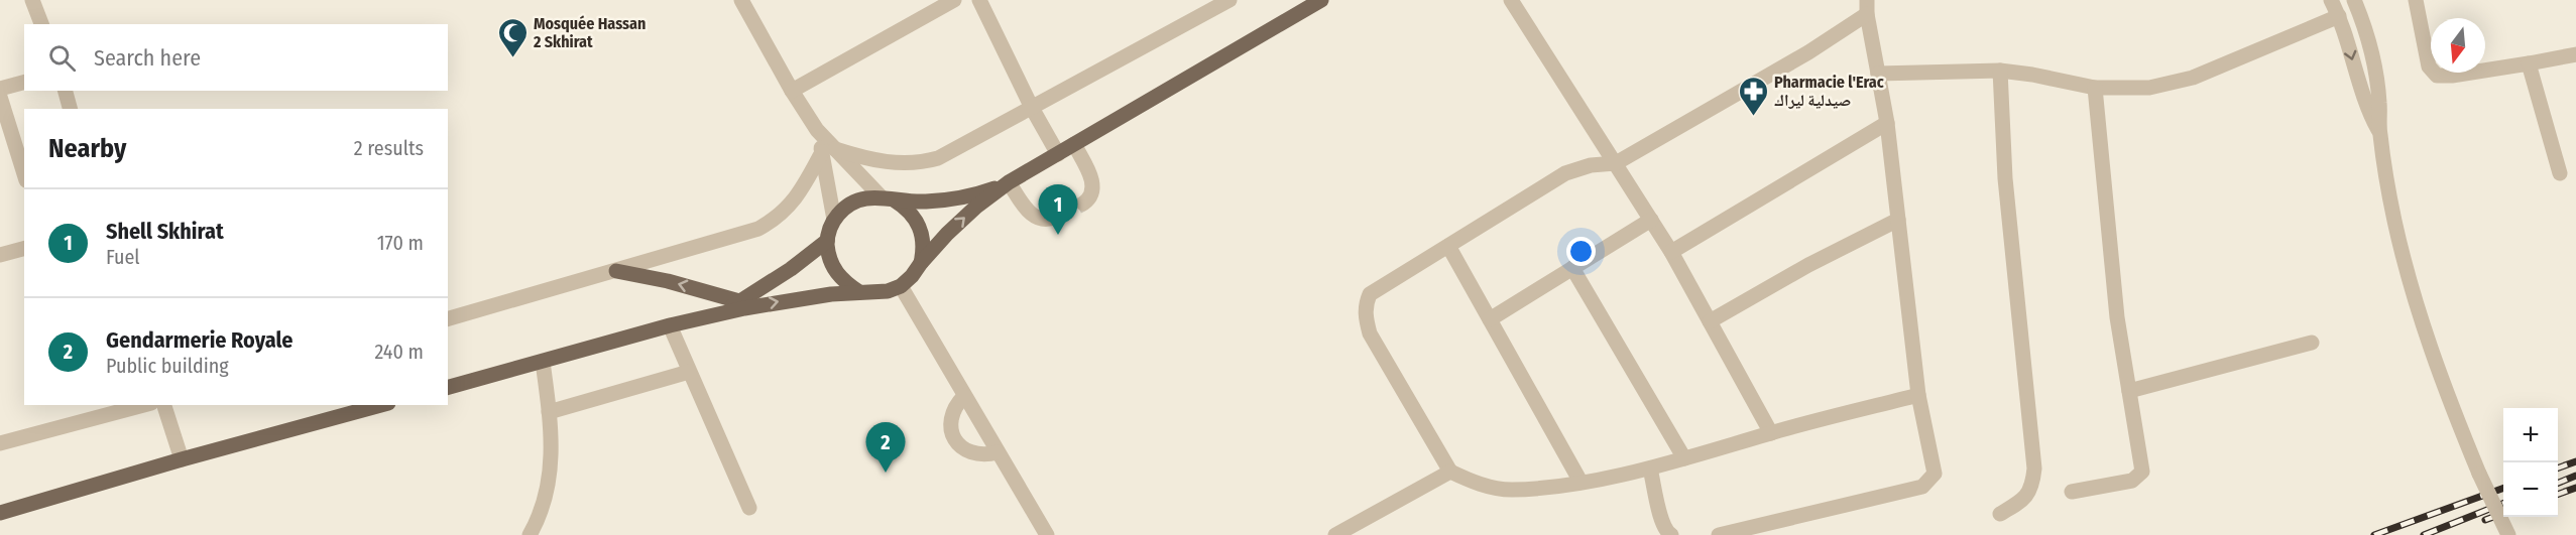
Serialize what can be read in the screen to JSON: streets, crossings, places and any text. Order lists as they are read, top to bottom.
{
  "places": {
    "mosque": ["Mosquée Hassan 2 Skhirat"],
    "pharmacy": ["Pharmacie l'Erac صيدلية ليراك"]
  },
  "north": "bottom",
  "page": {
    "search": "Search here",
    "heading": ["Nearby", "2 results"],
    "pins": ["1", "2"],
    "list": [
      {
        "mark": "1",
        "name": "Shell Skhirat",
        "note": "Fuel",
        "value": "170 m"
      },
      {
        "mark": "2",
        "name": "Gendarmerie Royale",
        "note": "Public building",
        "value": "240 m"
      }
    ],
    "map_buttons": ["+", "−"]
  }
}
